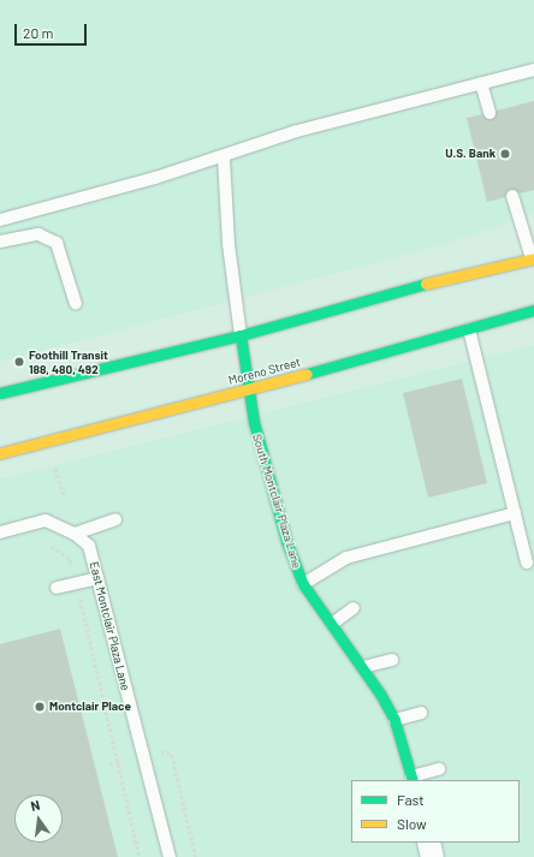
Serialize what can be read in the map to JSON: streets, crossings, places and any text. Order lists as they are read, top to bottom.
{
  "streets": {
    "street": ["Moreno Street", "South Montclair Plaza Lane"],
    "lane": ["East Montclair Plaza Lane"]
  },
  "crossings": [
    ["Moreno Street", "South Montclair Plaza Lane"]
  ],
  "places": ["U.S. Bank", "Foothill Transit 188, 480, 492", "Montclair Place"],
  "legend": ["Fast", "Slow"],
  "scale_bar": "20 m",
  "north": "top"
}
